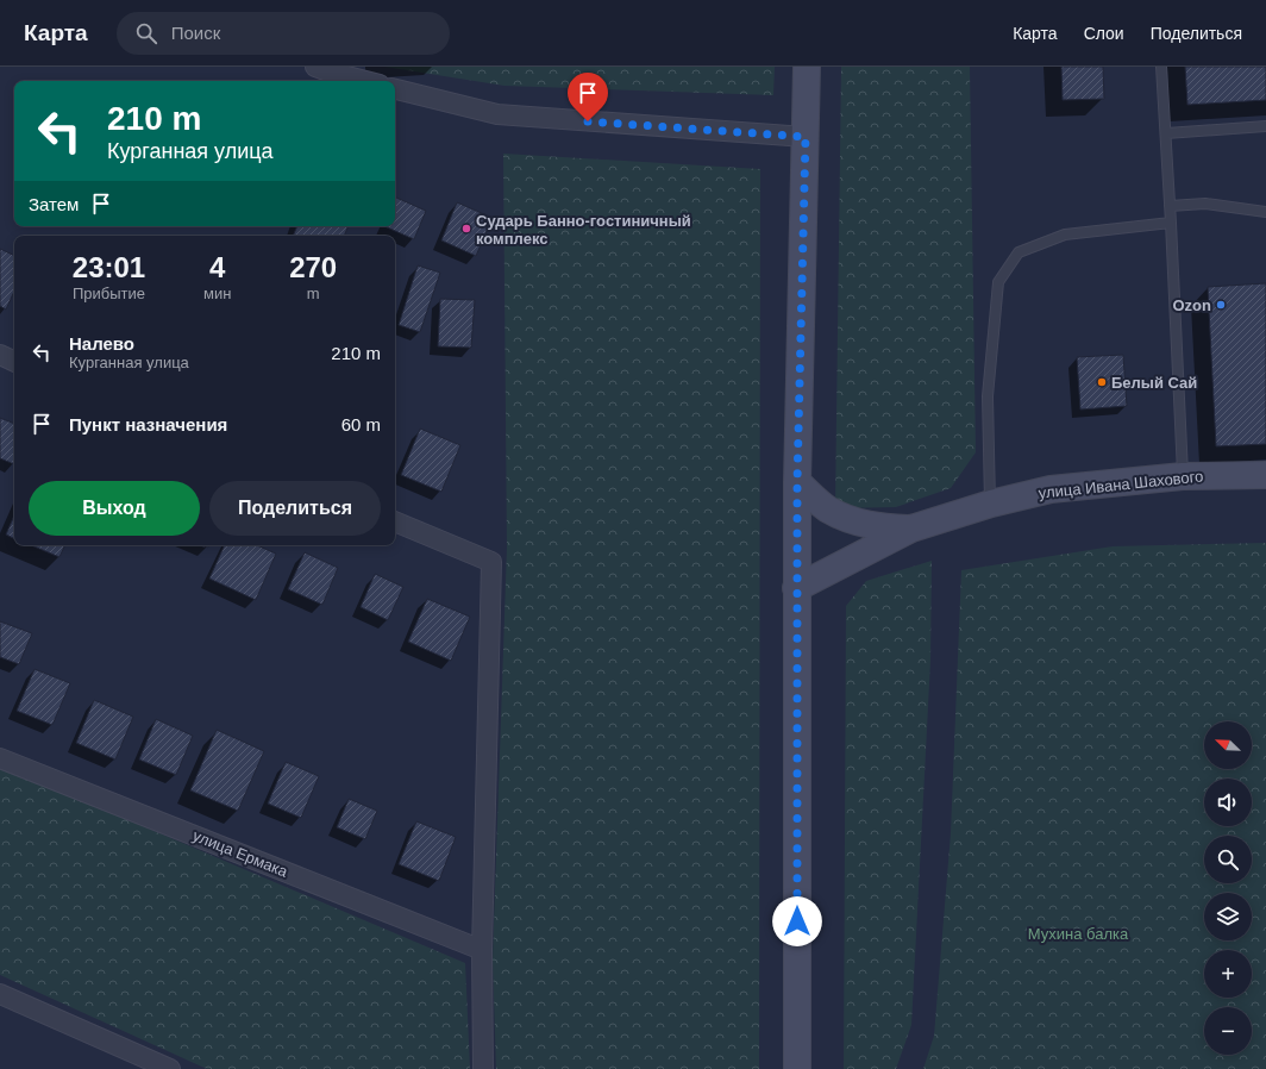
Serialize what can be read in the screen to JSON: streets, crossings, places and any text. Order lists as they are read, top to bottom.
{
  "streets": {
    "main road": ["улица Ивана Шахового"],
    "street": ["улица Ермака"]
  },
  "parks": ["Мухина балка"],
  "places": ["Сударь Банно-гостиничный комплекс", "Ozon", "Белый Сай"],
  "north": "top left",
  "page": {
    "header": "Карта",
    "search": "Поиск",
    "nav": ["Карта", "Слои", "Поделиться"],
    "turn": ["210 m", "Курганная улица"],
    "then": "Затем",
    "eta": [
      "23:01",
      "Прибытие",
      "4",
      "мин",
      "270",
      "m"
    ],
    "list": [
      {
        "name": "Налево",
        "note": "Курганная улица",
        "value": "210 m"
      },
      {
        "name": "Пункт назначения",
        "value": "60 m"
      }
    ],
    "buttons": ["Выход", "Поделиться"],
    "map_buttons": ["+", "−"]
  }
}
